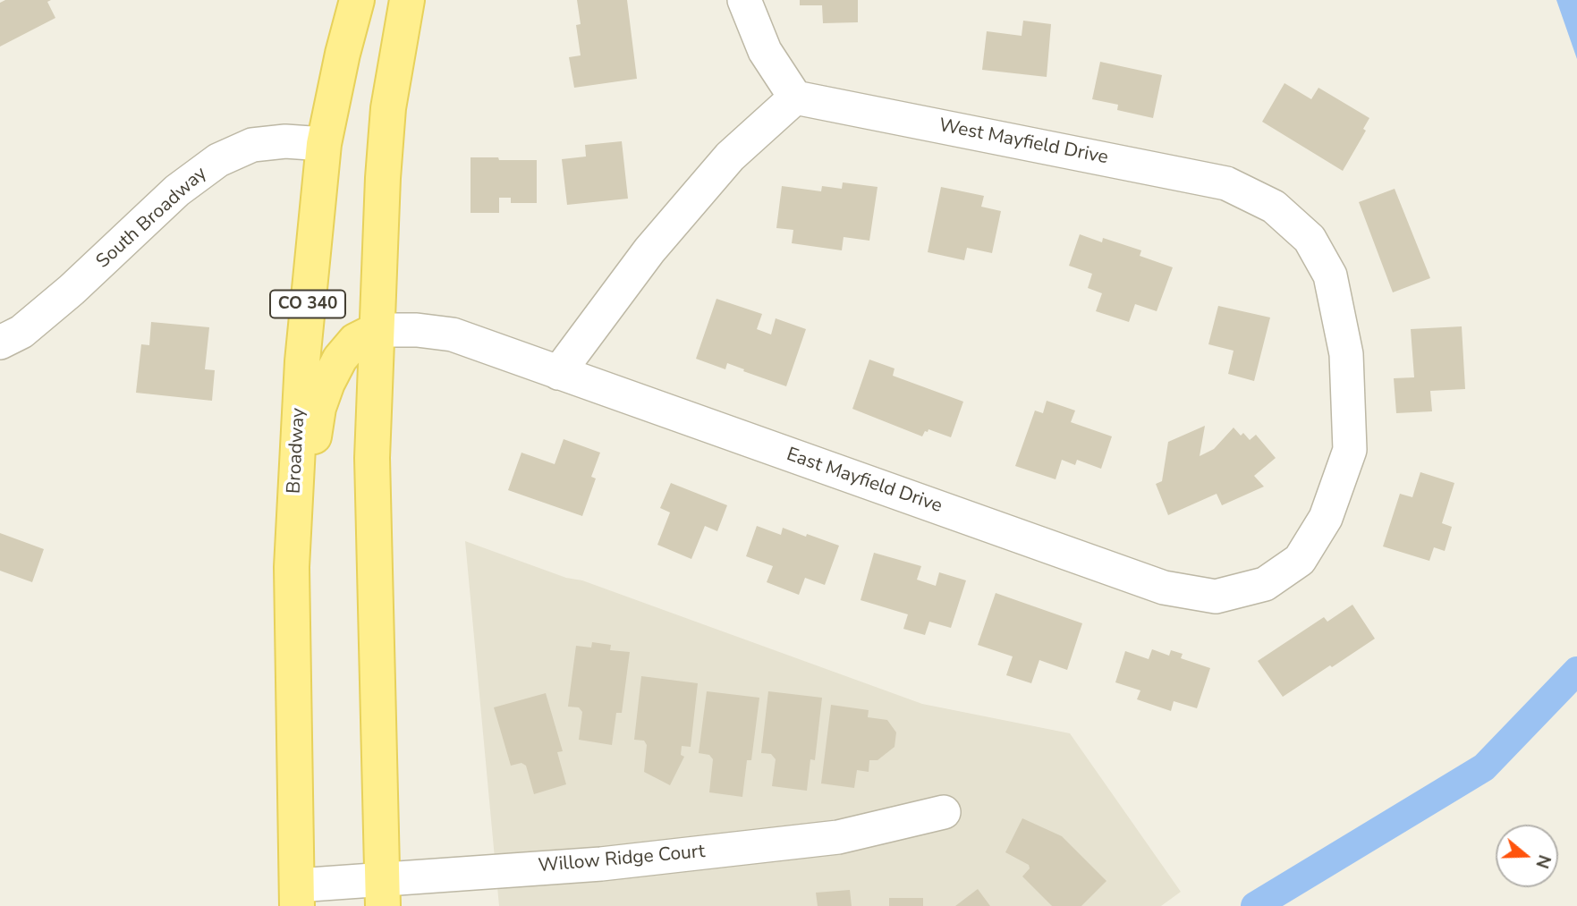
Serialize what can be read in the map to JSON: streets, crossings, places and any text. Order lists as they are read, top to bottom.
{
  "streets": {
    "main road": ["CO 340", "Broadway"],
    "street": [
      "West Mayfield Drive",
      "South Broadway",
      "East Mayfield Drive",
      "Willow Ridge Court"
    ]
  },
  "crossings": [
    ["West Mayfield Drive", "East Mayfield Drive"],
    ["South Broadway", "Broadway"],
    ["Broadway", "Willow Ridge Court"]
  ],
  "north": "right"
}
